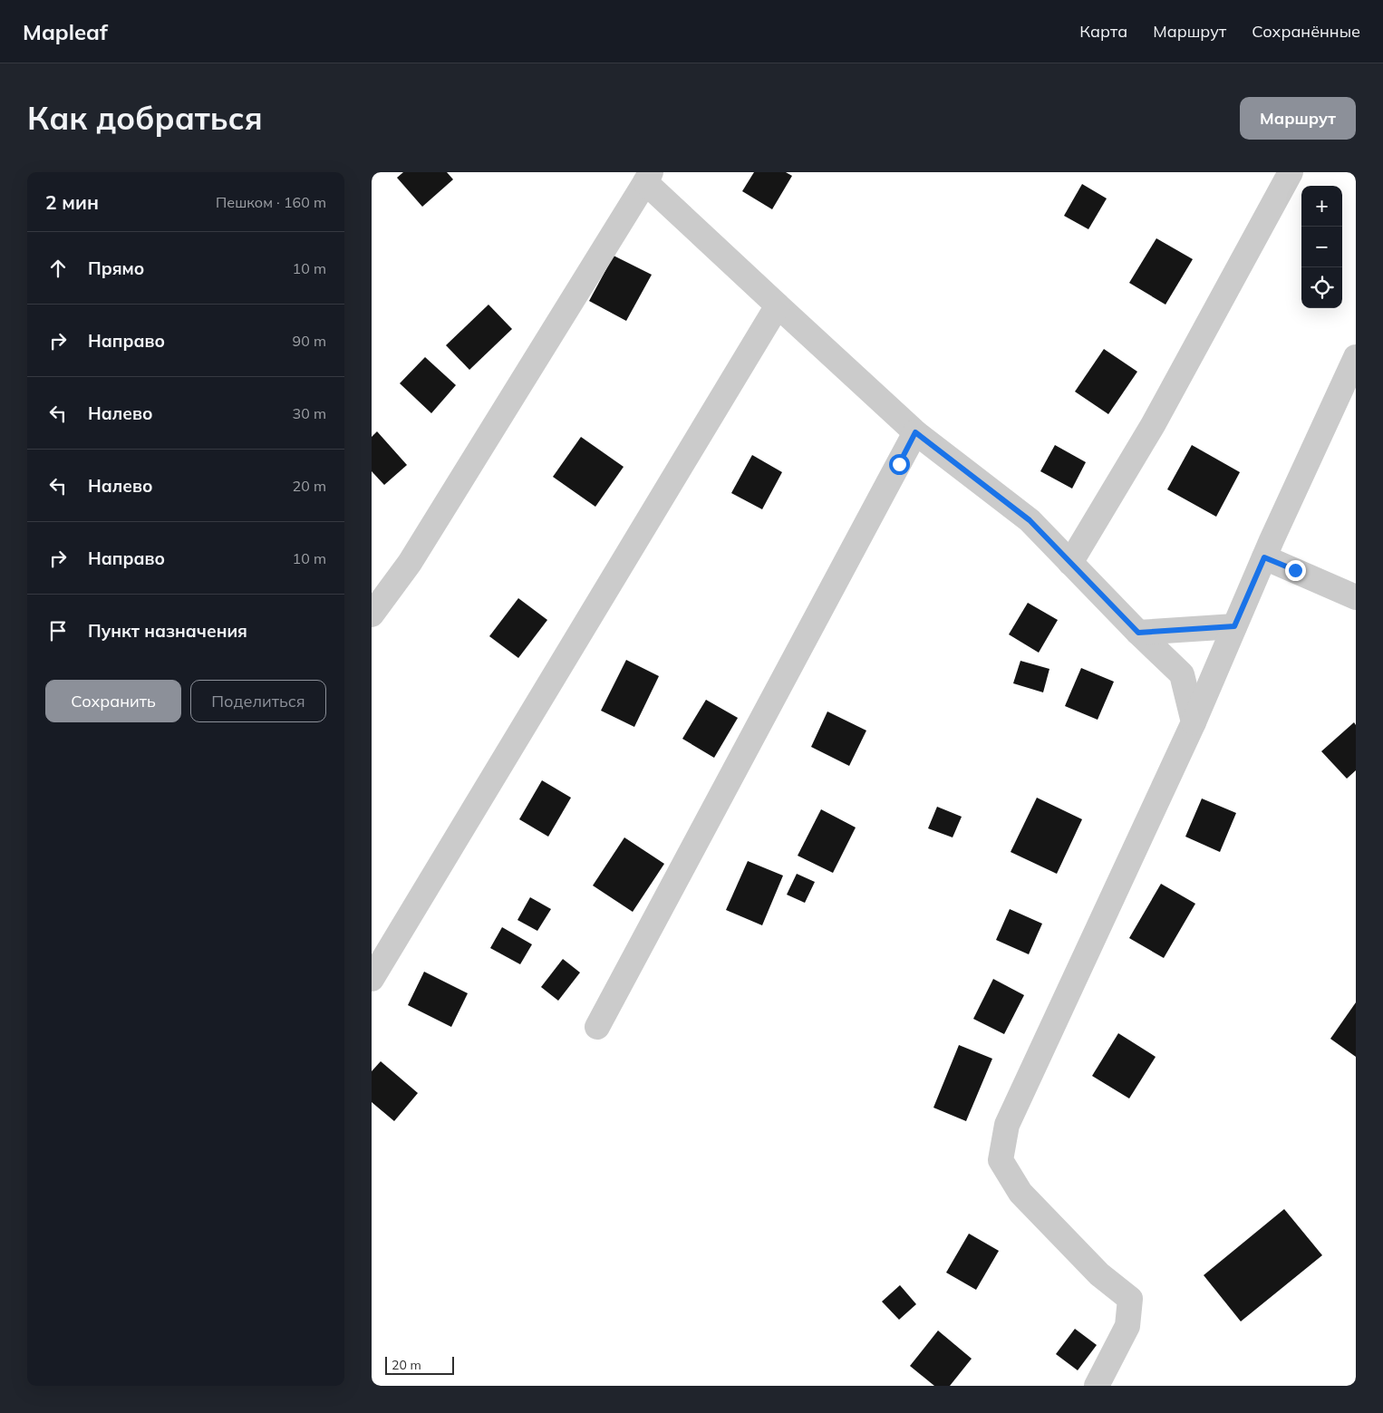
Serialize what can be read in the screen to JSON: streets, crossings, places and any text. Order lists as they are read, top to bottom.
{
  "scale_bar": "20 m",
  "page": {
    "header": "Mapleaf",
    "nav": ["Карта", "Маршрут", "Сохранённые"],
    "buttons": [
      "Маршрут",
      ["Сохранить", "Поделиться"]
    ],
    "title": "Как добраться",
    "heading": ["2 мин", "Пешком · 160 m"],
    "map_buttons": ["+", "−"],
    "list": [
      ["Прямо", "10 m"],
      ["Направо", "90 m"],
      ["Налево", "30 m"],
      ["Налево", "20 m"],
      ["Направо", "10 m"],
      "Пункт назначения"
    ],
    "scale": "20 m"
  }
}
